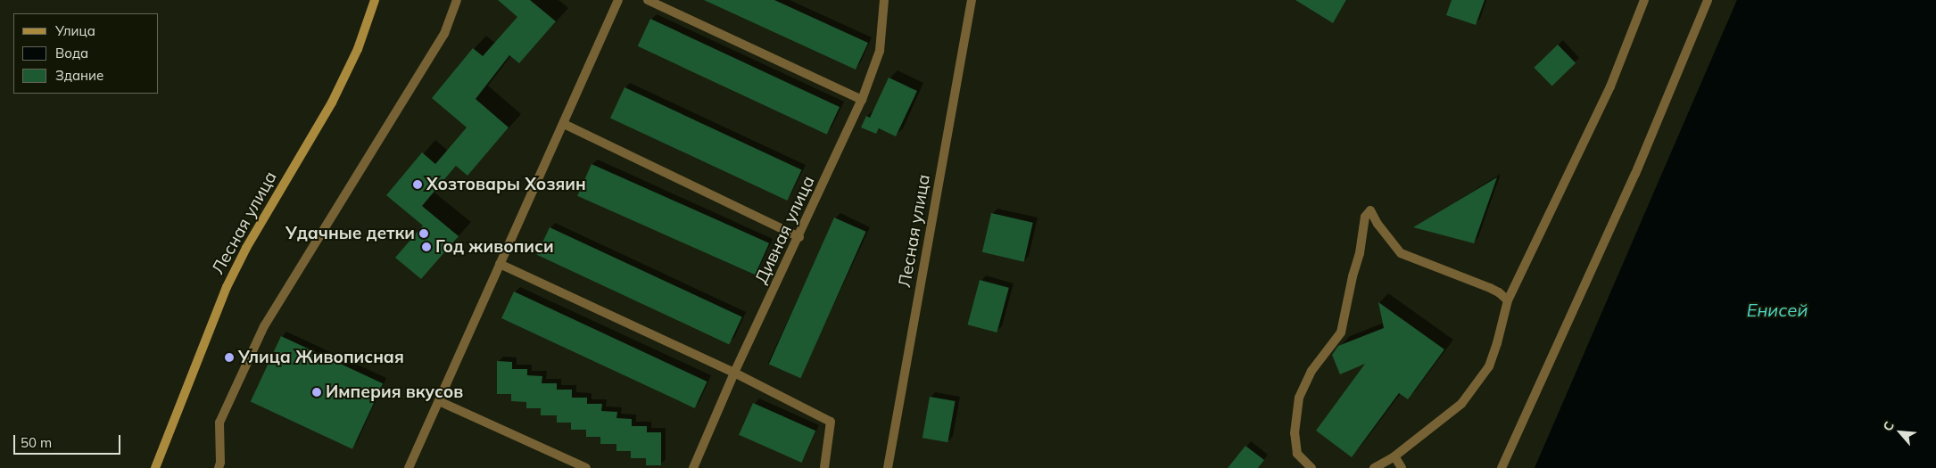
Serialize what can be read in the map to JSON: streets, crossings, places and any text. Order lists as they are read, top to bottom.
{
  "streets": {
    "main road": ["Лесная улица"],
    "street": ["Дивная улица"]
  },
  "water": ["Енисей"],
  "places": [
    "Хозтовары Хозяин",
    "Удачные детки",
    "Год живописи",
    "Улица Живописная",
    "Империя вкусов"
  ],
  "legend": ["Улица", "Вода", "Здание"],
  "scale_bar": "50 m",
  "north": "top left"
}
